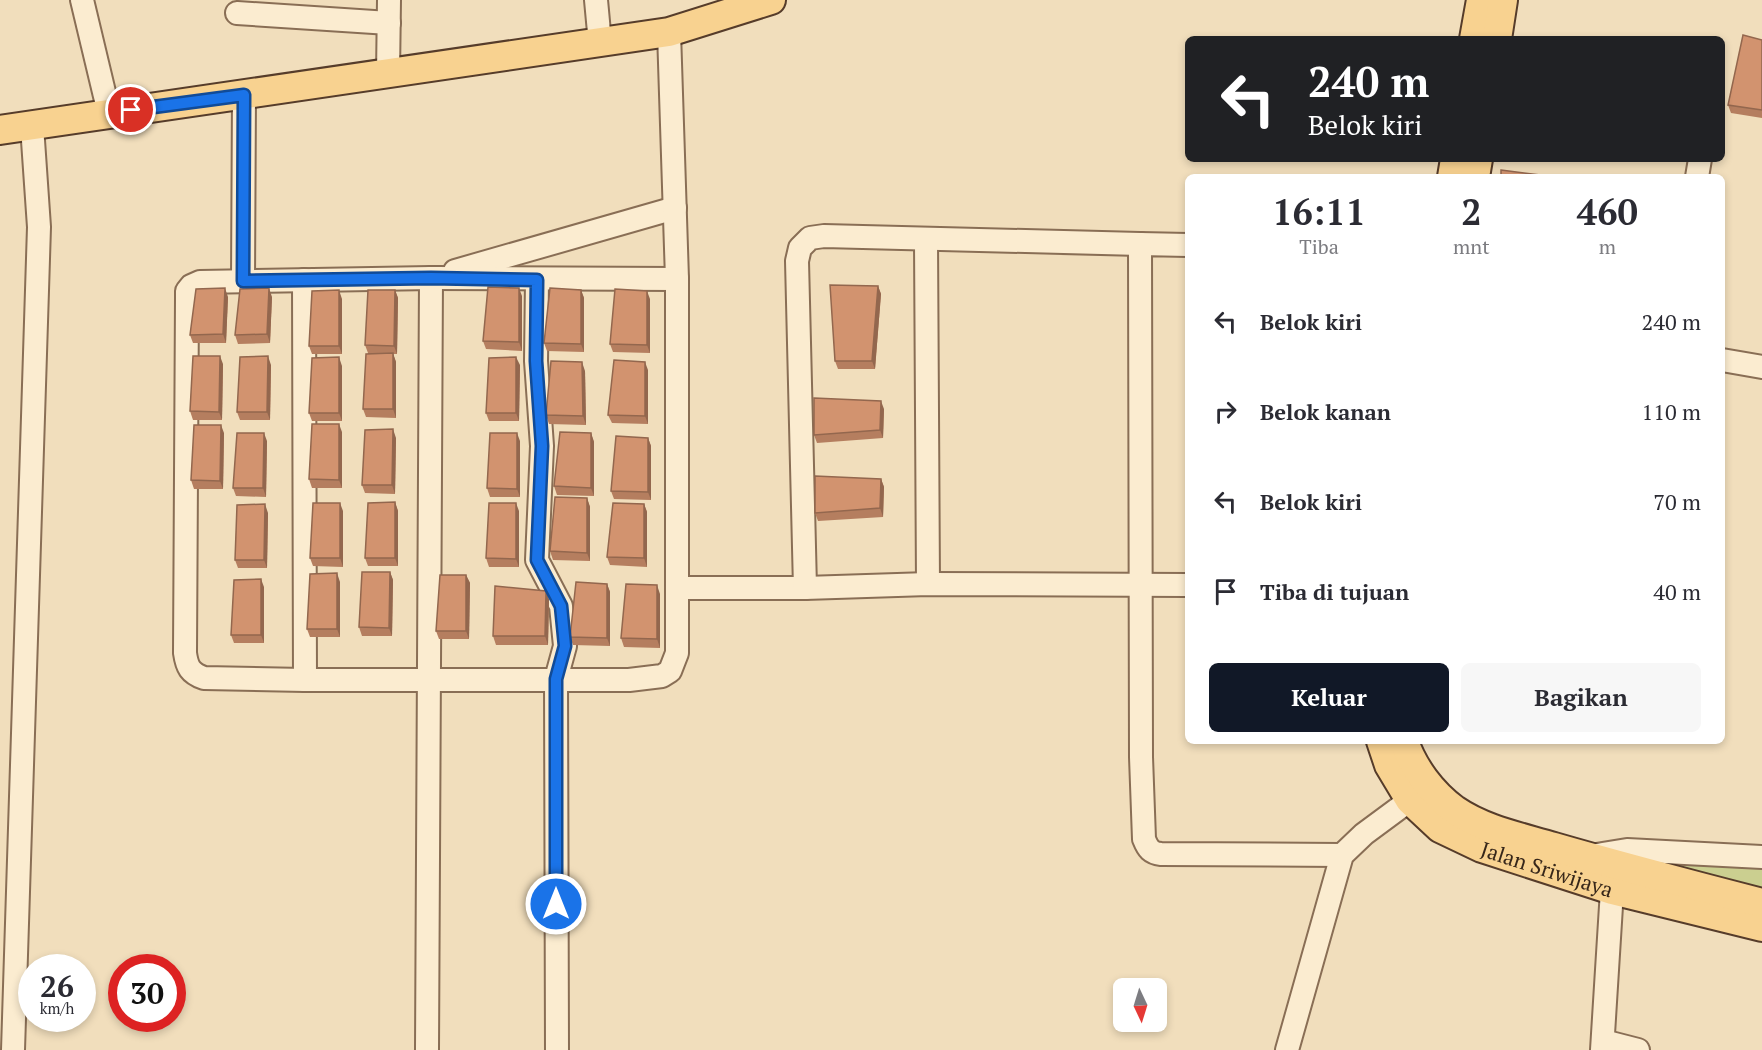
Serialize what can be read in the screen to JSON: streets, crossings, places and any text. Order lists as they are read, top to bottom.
{
  "streets": {
    "main road": ["Jalan Sriwijaya"]
  },
  "north": "bottom",
  "page": {
    "turn": ["240 m", "Belok kiri"],
    "eta": [
      "16:11",
      "Tiba",
      "2",
      "mnt",
      "460",
      "m"
    ],
    "list": [
      {
        "name": "Belok kiri",
        "value": "240 m"
      },
      {
        "name": "Belok kanan",
        "value": "110 m"
      },
      {
        "name": "Belok kiri",
        "value": "70 m"
      },
      {
        "name": "Tiba di tujuan",
        "value": "40 m"
      }
    ],
    "buttons": ["Keluar", "Bagikan"],
    "speed": "26 km/h",
    "limit": "30"
  }
}
